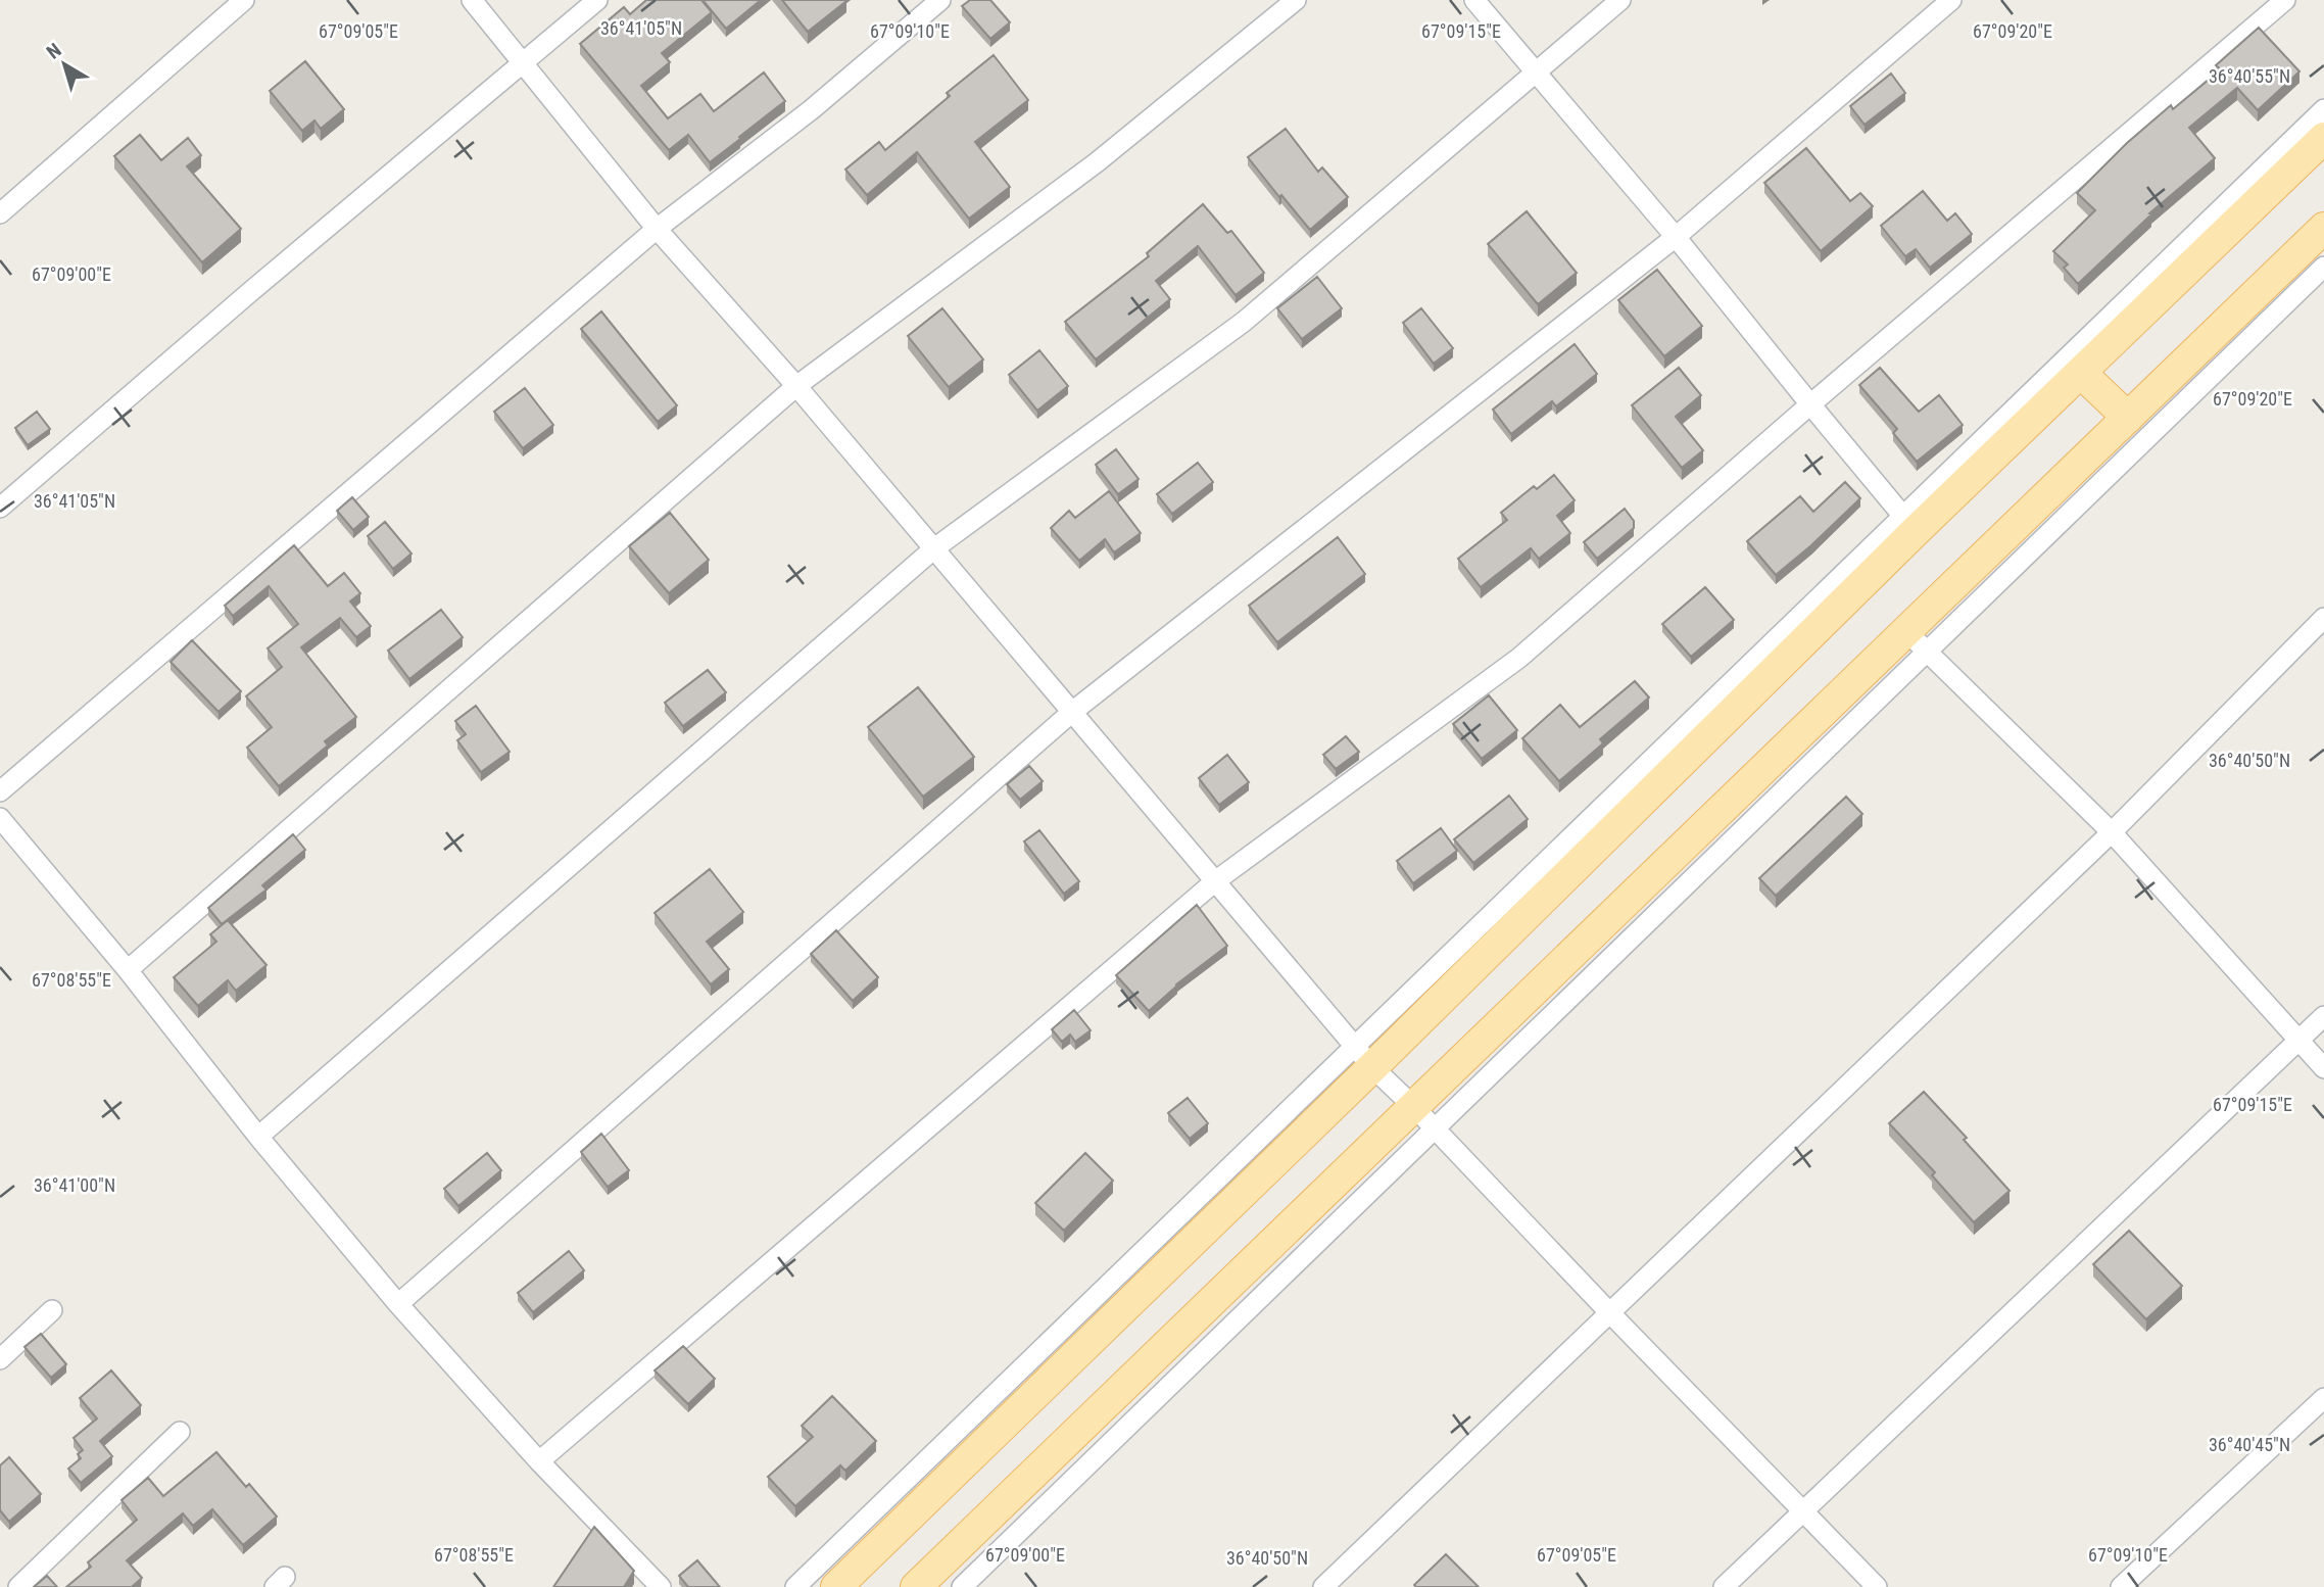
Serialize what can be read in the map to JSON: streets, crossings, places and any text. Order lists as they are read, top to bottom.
{
  "north": "top left",
  "coordinates": [
    "36°41'05\"N",
    "67°09'05\"E",
    "67°09'10\"E",
    "67°09'15\"E",
    "67°09'20\"E",
    "36°40'55\"N",
    "67°09'00\"E",
    "36°40'50\"N",
    "67°08'55\"E",
    "36°41'00\"N",
    "36°40'45\"N"
  ]
}
